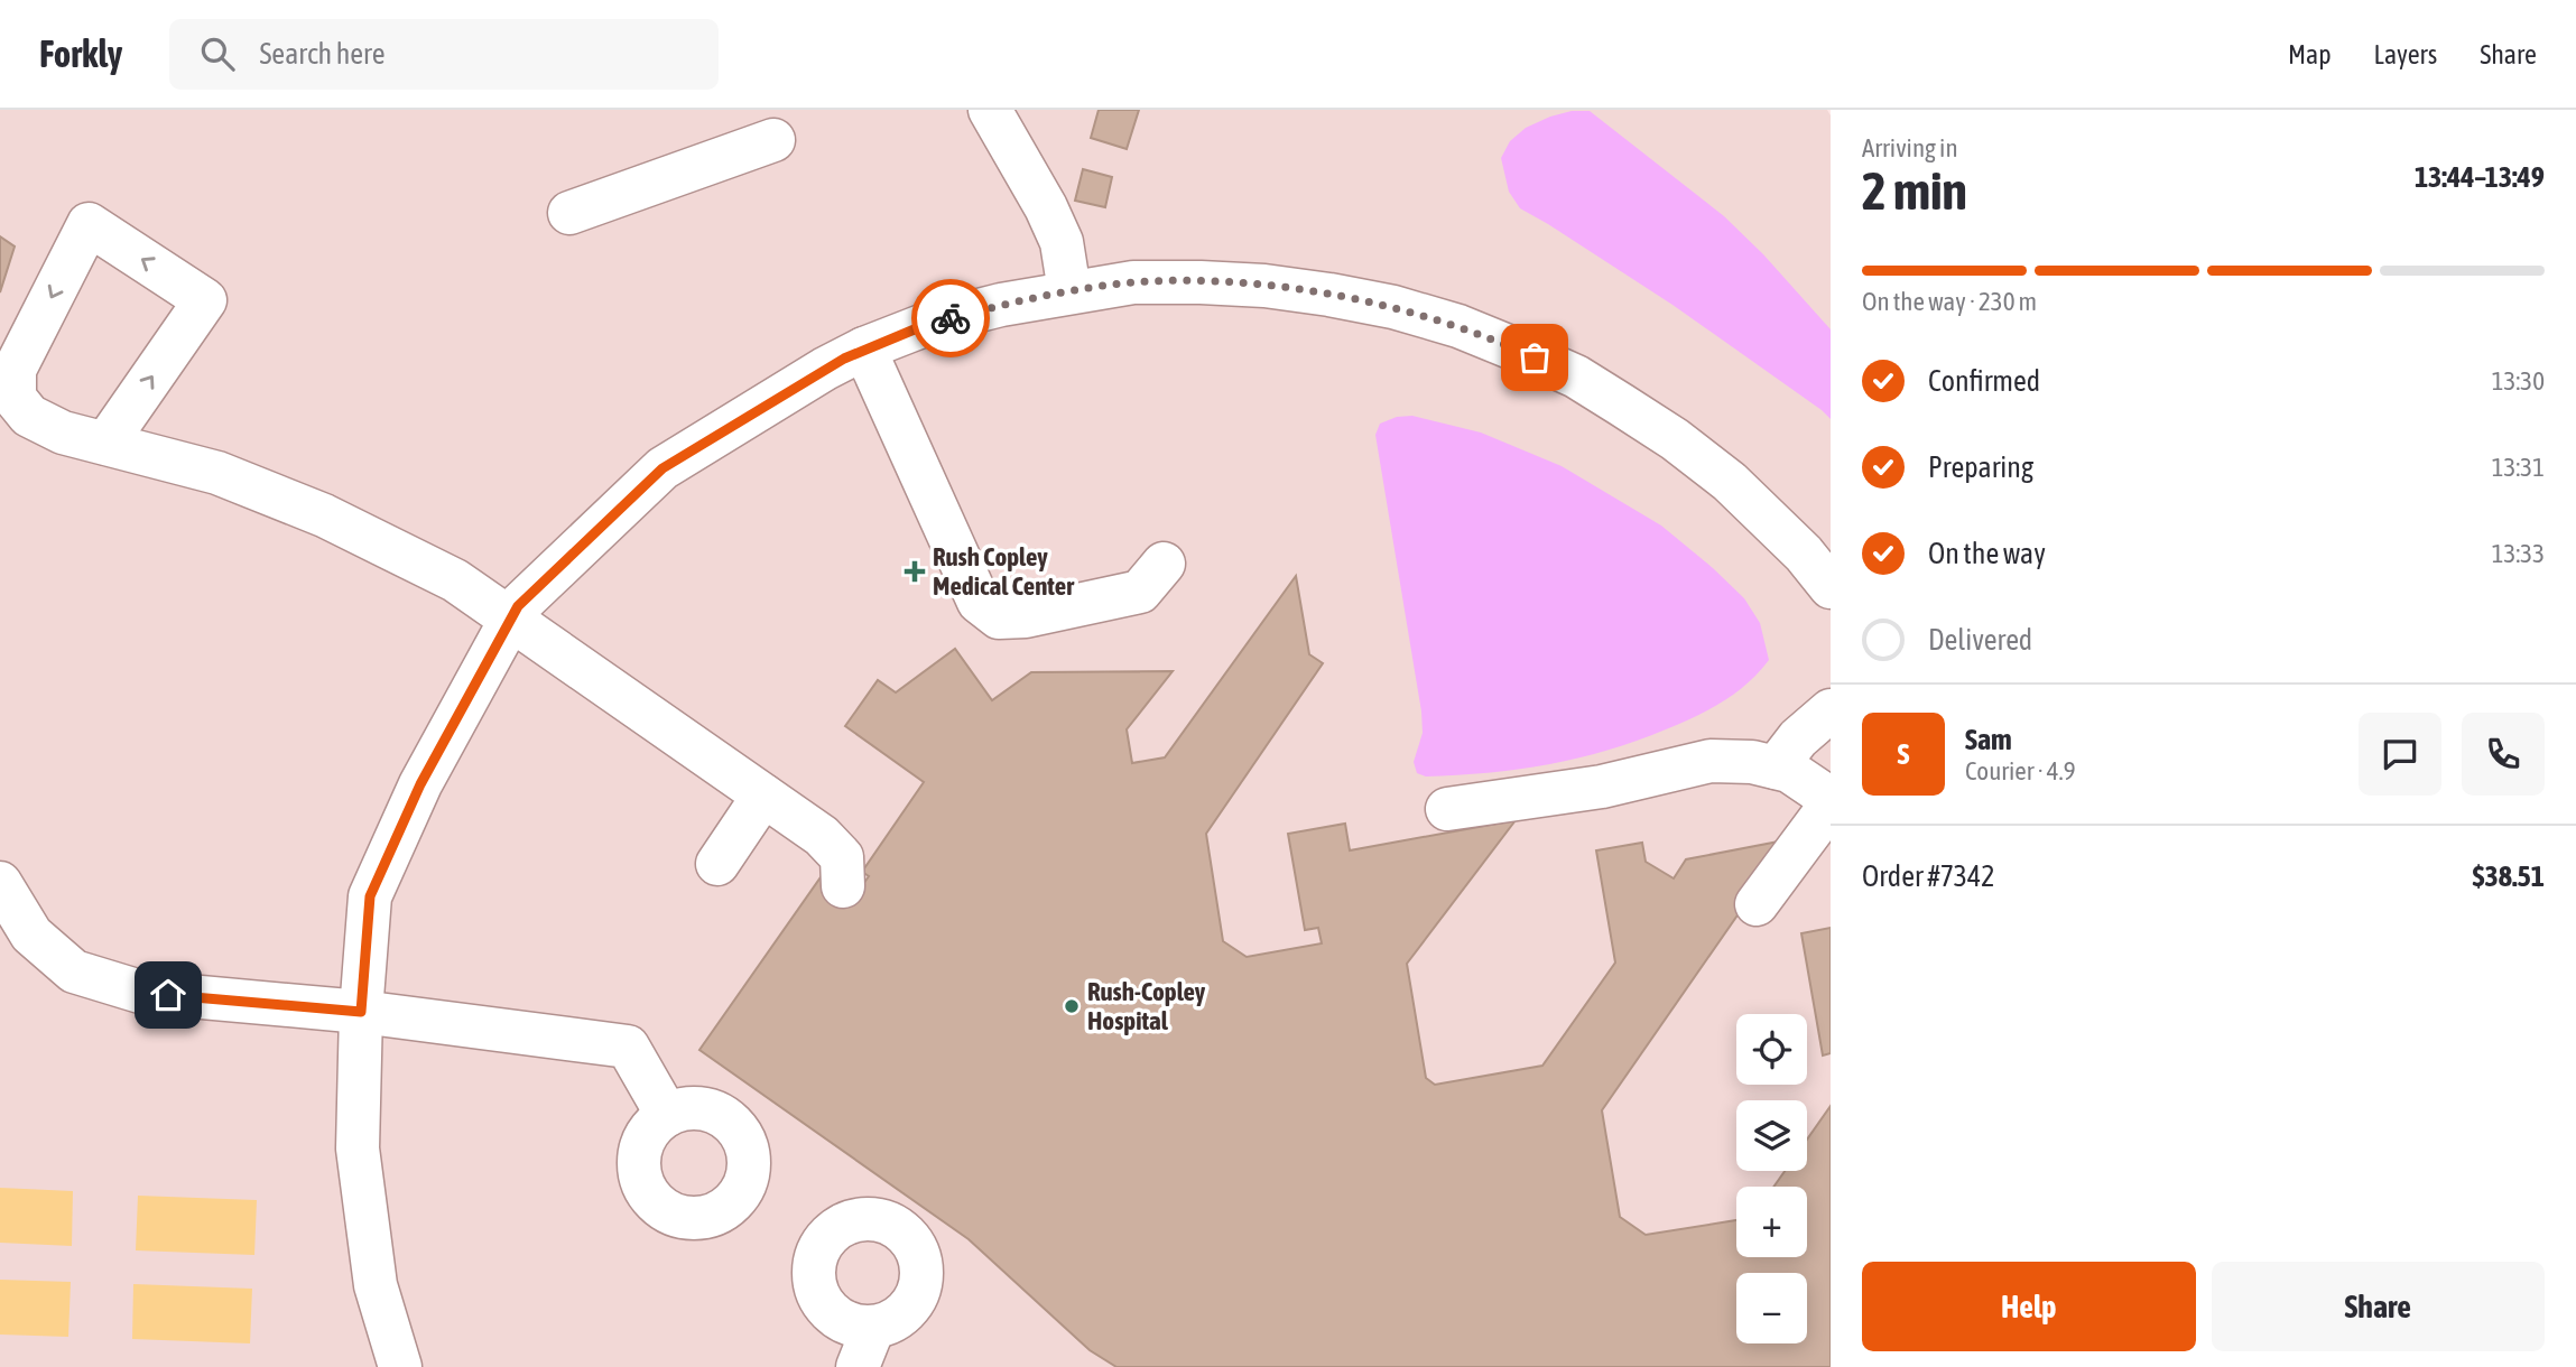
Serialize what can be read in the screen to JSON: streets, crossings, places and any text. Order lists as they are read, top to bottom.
{
  "places": {
    "health": ["Rush Copley Medical Center"],
    "other": ["Rush-Copley Hospital"]
  },
  "page": {
    "header": "Forkly",
    "search": "Search here",
    "nav": ["Map", "Layers", "Share"],
    "heading": ["2 min", "Arriving in", "13:44–13:49"],
    "panel": [
      "Sam",
      "Courier · 4.9",
      "Order #7342",
      "$38.51"
    ],
    "bar": "On the way · 230 m",
    "list": [
      ["Confirmed", "13:30"],
      ["Preparing", "13:31"],
      ["On the way", "13:33"],
      "Delivered"
    ],
    "round": "S",
    "map_buttons": ["+", "−"],
    "buttons": ["Help", "Share"]
  }
}
